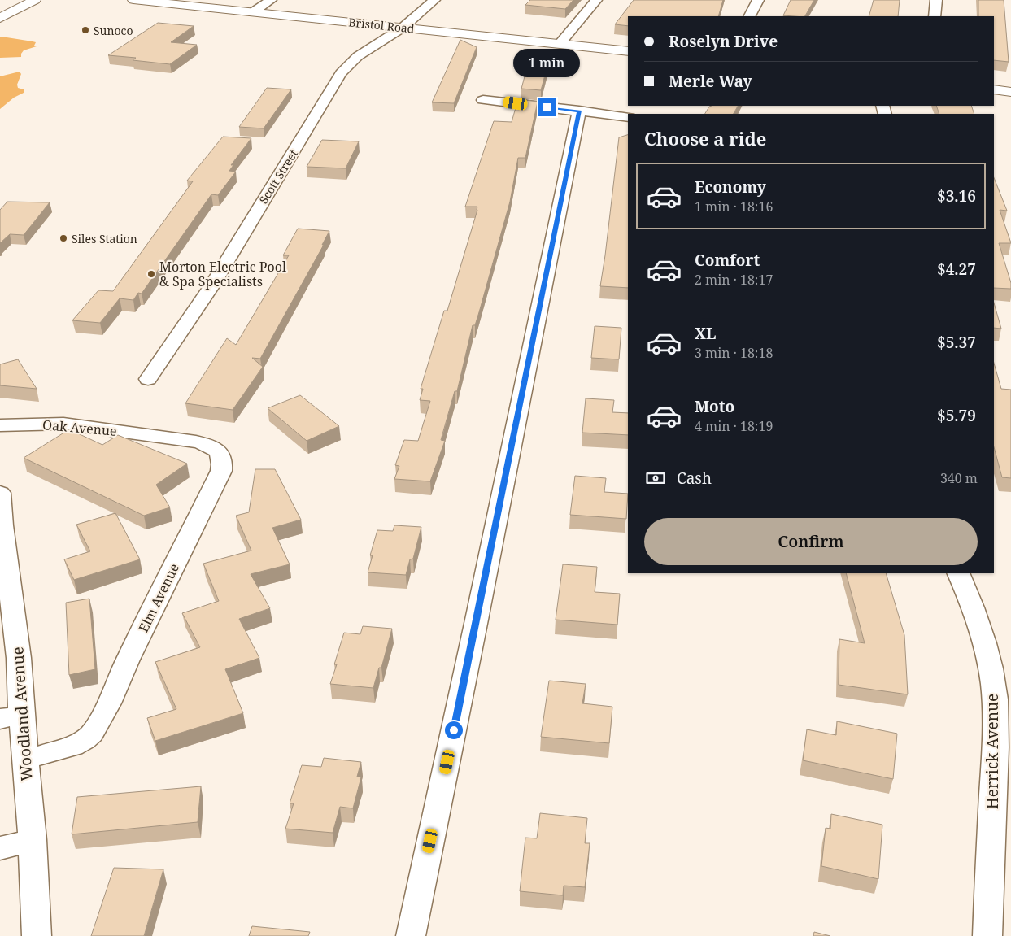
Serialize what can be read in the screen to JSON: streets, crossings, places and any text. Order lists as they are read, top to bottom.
{
  "streets": {
    "main road": ["Bristol Road"],
    "street": [
      "Scott Street",
      "Oak Avenue",
      "Elm Avenue",
      "Woodland Avenue",
      "Herrick Avenue"
    ]
  },
  "crossings": [
    ["Bristol Road", "Scott Street"],
    ["Oak Avenue", "Elm Avenue"],
    ["Elm Avenue", "Woodland Avenue"]
  ],
  "places": ["Sunoco", "Siles Station", "Morton Electric Pool & Spa Specialists"],
  "page": {
    "banner": ["Roselyn Drive", "Merle Way"],
    "bubble": "1 min",
    "heading": "Choose a ride",
    "list": [
      {
        "name": "Economy",
        "note": "1 min · 18:16",
        "value": "$3.16"
      },
      {
        "name": "Comfort",
        "note": "2 min · 18:17",
        "value": "$4.27"
      },
      {
        "name": "XL",
        "note": "3 min · 18:18",
        "value": "$5.37"
      },
      {
        "name": "Moto",
        "note": "4 min · 18:19",
        "value": "$5.79"
      }
    ],
    "pay": ["Cash", "340 m"],
    "buttons": "Confirm"
  }
}
